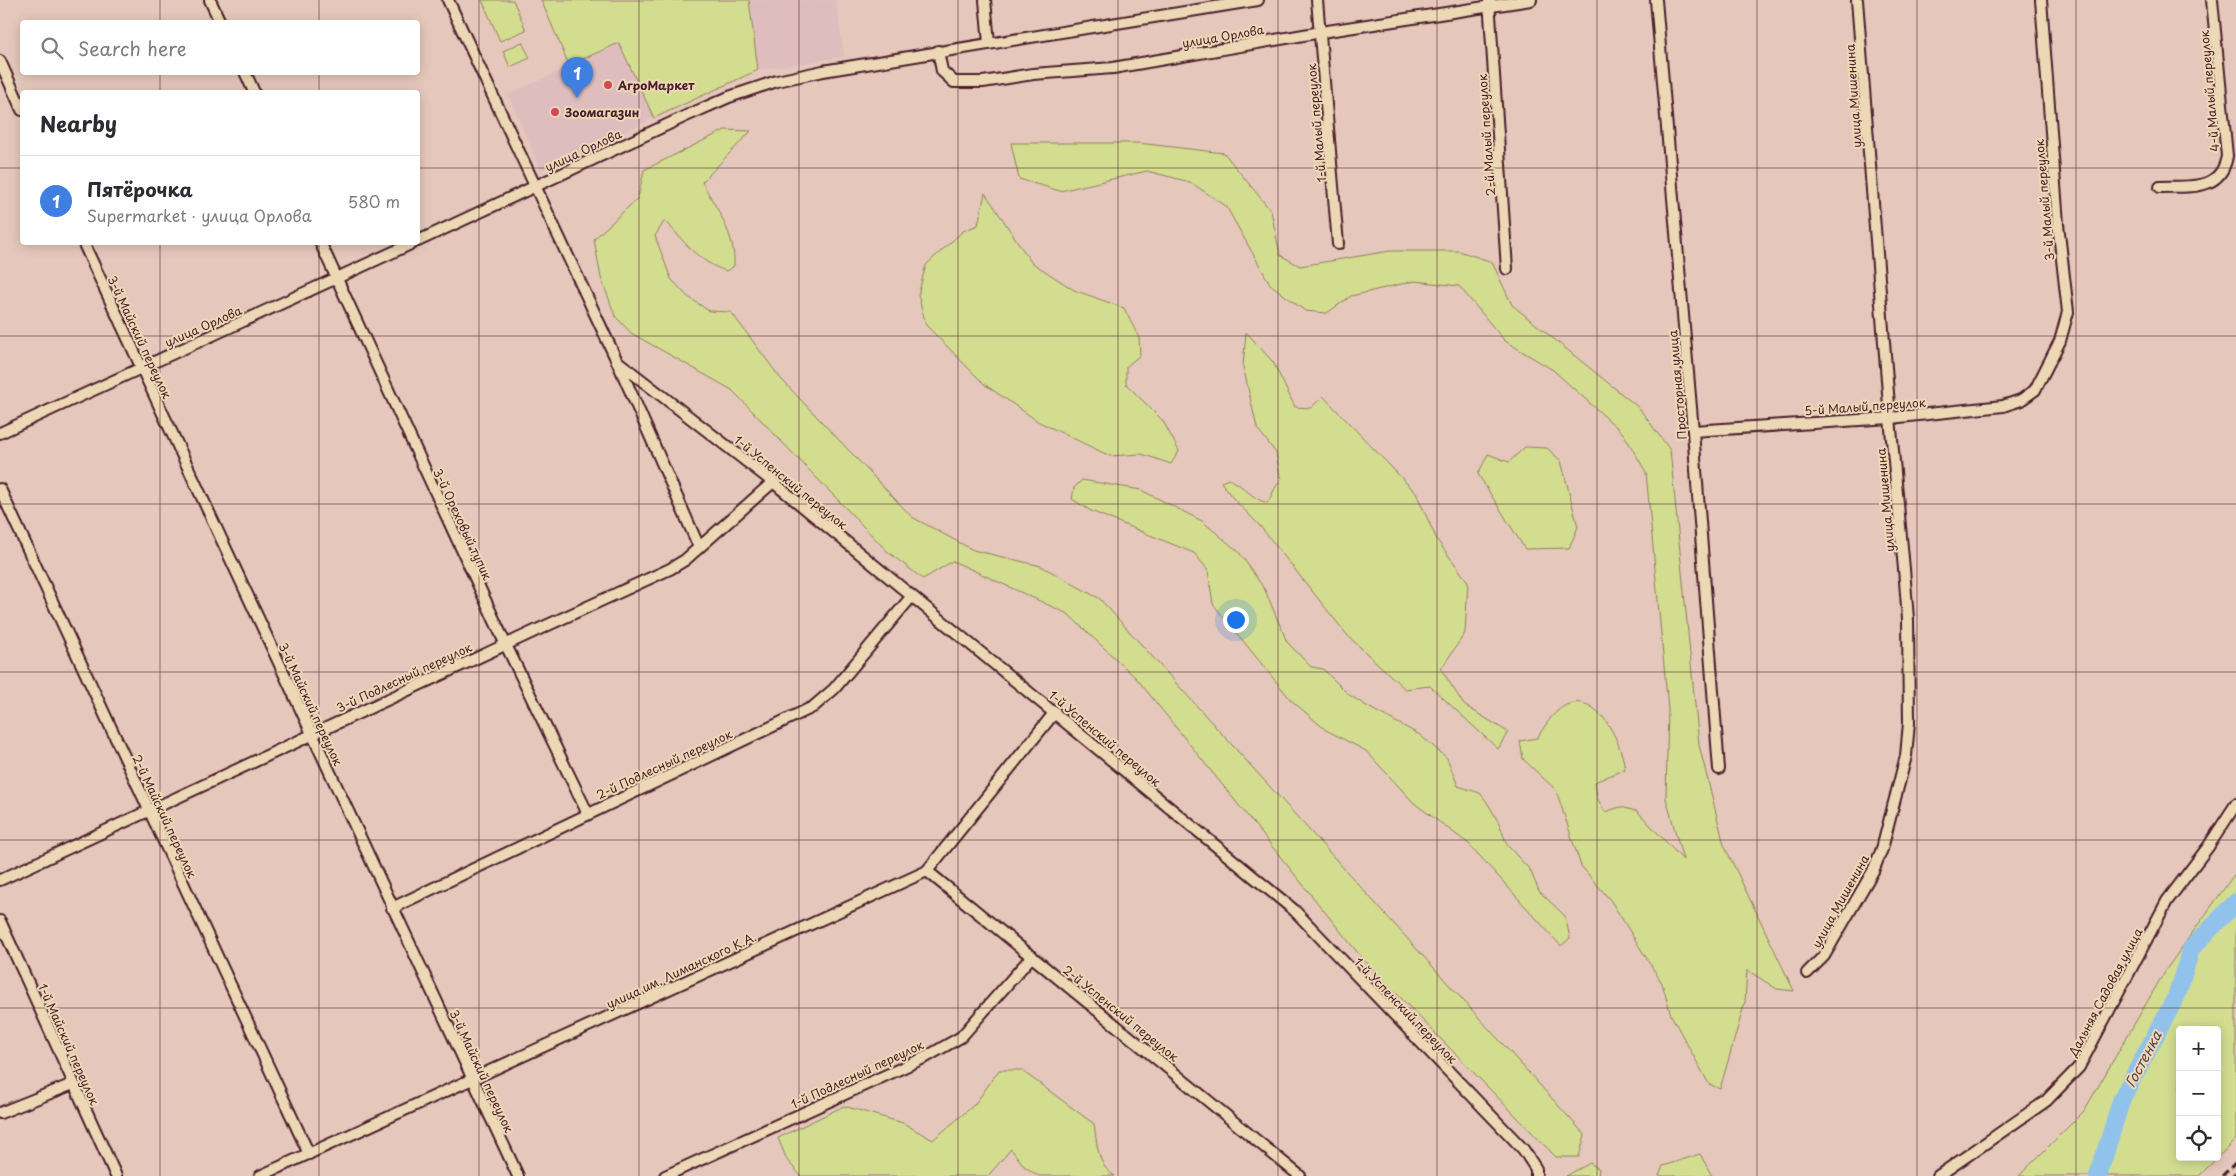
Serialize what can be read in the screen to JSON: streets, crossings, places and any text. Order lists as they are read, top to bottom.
{
  "streets": {
    "street": [
      "улица Орлова",
      "4-й Малый переулок",
      "улица Мишенина",
      "1-й Малый переулок",
      "2-й Малый переулок",
      "3-й Малый переулок",
      "3-й Майский переулок",
      "Просторная улица",
      "5-й Малый переулок",
      "1-й Успенский переулок",
      "3-й Ореховый тупик",
      "3-й Подлесный переулок",
      "2-й Подлесный переулок",
      "2-й Майский переулок",
      "улица им. Лиманского К.А.",
      "Дальняя Садовая улица",
      "2-й Успенский переулок",
      "1-й Майский переулок",
      "1-й Подлесный переулок"
    ]
  },
  "crossings": [
    ["улица Орлова", "1-й Малый переулок"],
    ["улица Орлова", "2-й Малый переулок"],
    ["улица Орлова", "3-й Майский переулок"],
    ["улица Орлова", "1-й Успенский переулок"],
    ["улица Орлова", "3-й Ореховый тупик"],
    ["улица Мишенина", "5-й Малый переулок"],
    ["3-й Малый переулок", "5-й Малый переулок"],
    ["3-й Майский переулок", "3-й Подлесный переулок"],
    ["3-й Майский переулок", "2-й Подлесный переулок"],
    ["3-й Майский переулок", "улица им. Лиманского К.А."],
    ["Просторная улица", "5-й Малый переулок"],
    ["1-й Успенский переулок", "3-й Подлесный переулок"],
    ["1-й Успенский переулок", "2-й Подлесный переулок"],
    ["1-й Успенский переулок", "улица им. Лиманского К.А."],
    ["3-й Ореховый тупик", "3-й Подлесный переулок"],
    ["3-й Ореховый тупик", "2-й Подлесный переулок"],
    ["3-й Подлесный переулок", "2-й Майский переулок"],
    ["2-й Майский переулок", "улица им. Лиманского К.А."],
    ["улица им. Лиманского К.А.", "2-й Успенский переулок"],
    ["2-й Успенский переулок", "1-й Подлесный переулок"]
  ],
  "water": ["Гостенка"],
  "places": ["АгроМаркет", "Зоомагазин"],
  "page": {
    "search": "Search here",
    "pins": "1",
    "heading": "Nearby",
    "list": [
      {
        "mark": "1",
        "name": "Пятёрочка",
        "note": "Supermarket · улица Орлова",
        "value": "580 m"
      }
    ],
    "map_buttons": ["+", "−"]
  }
}
